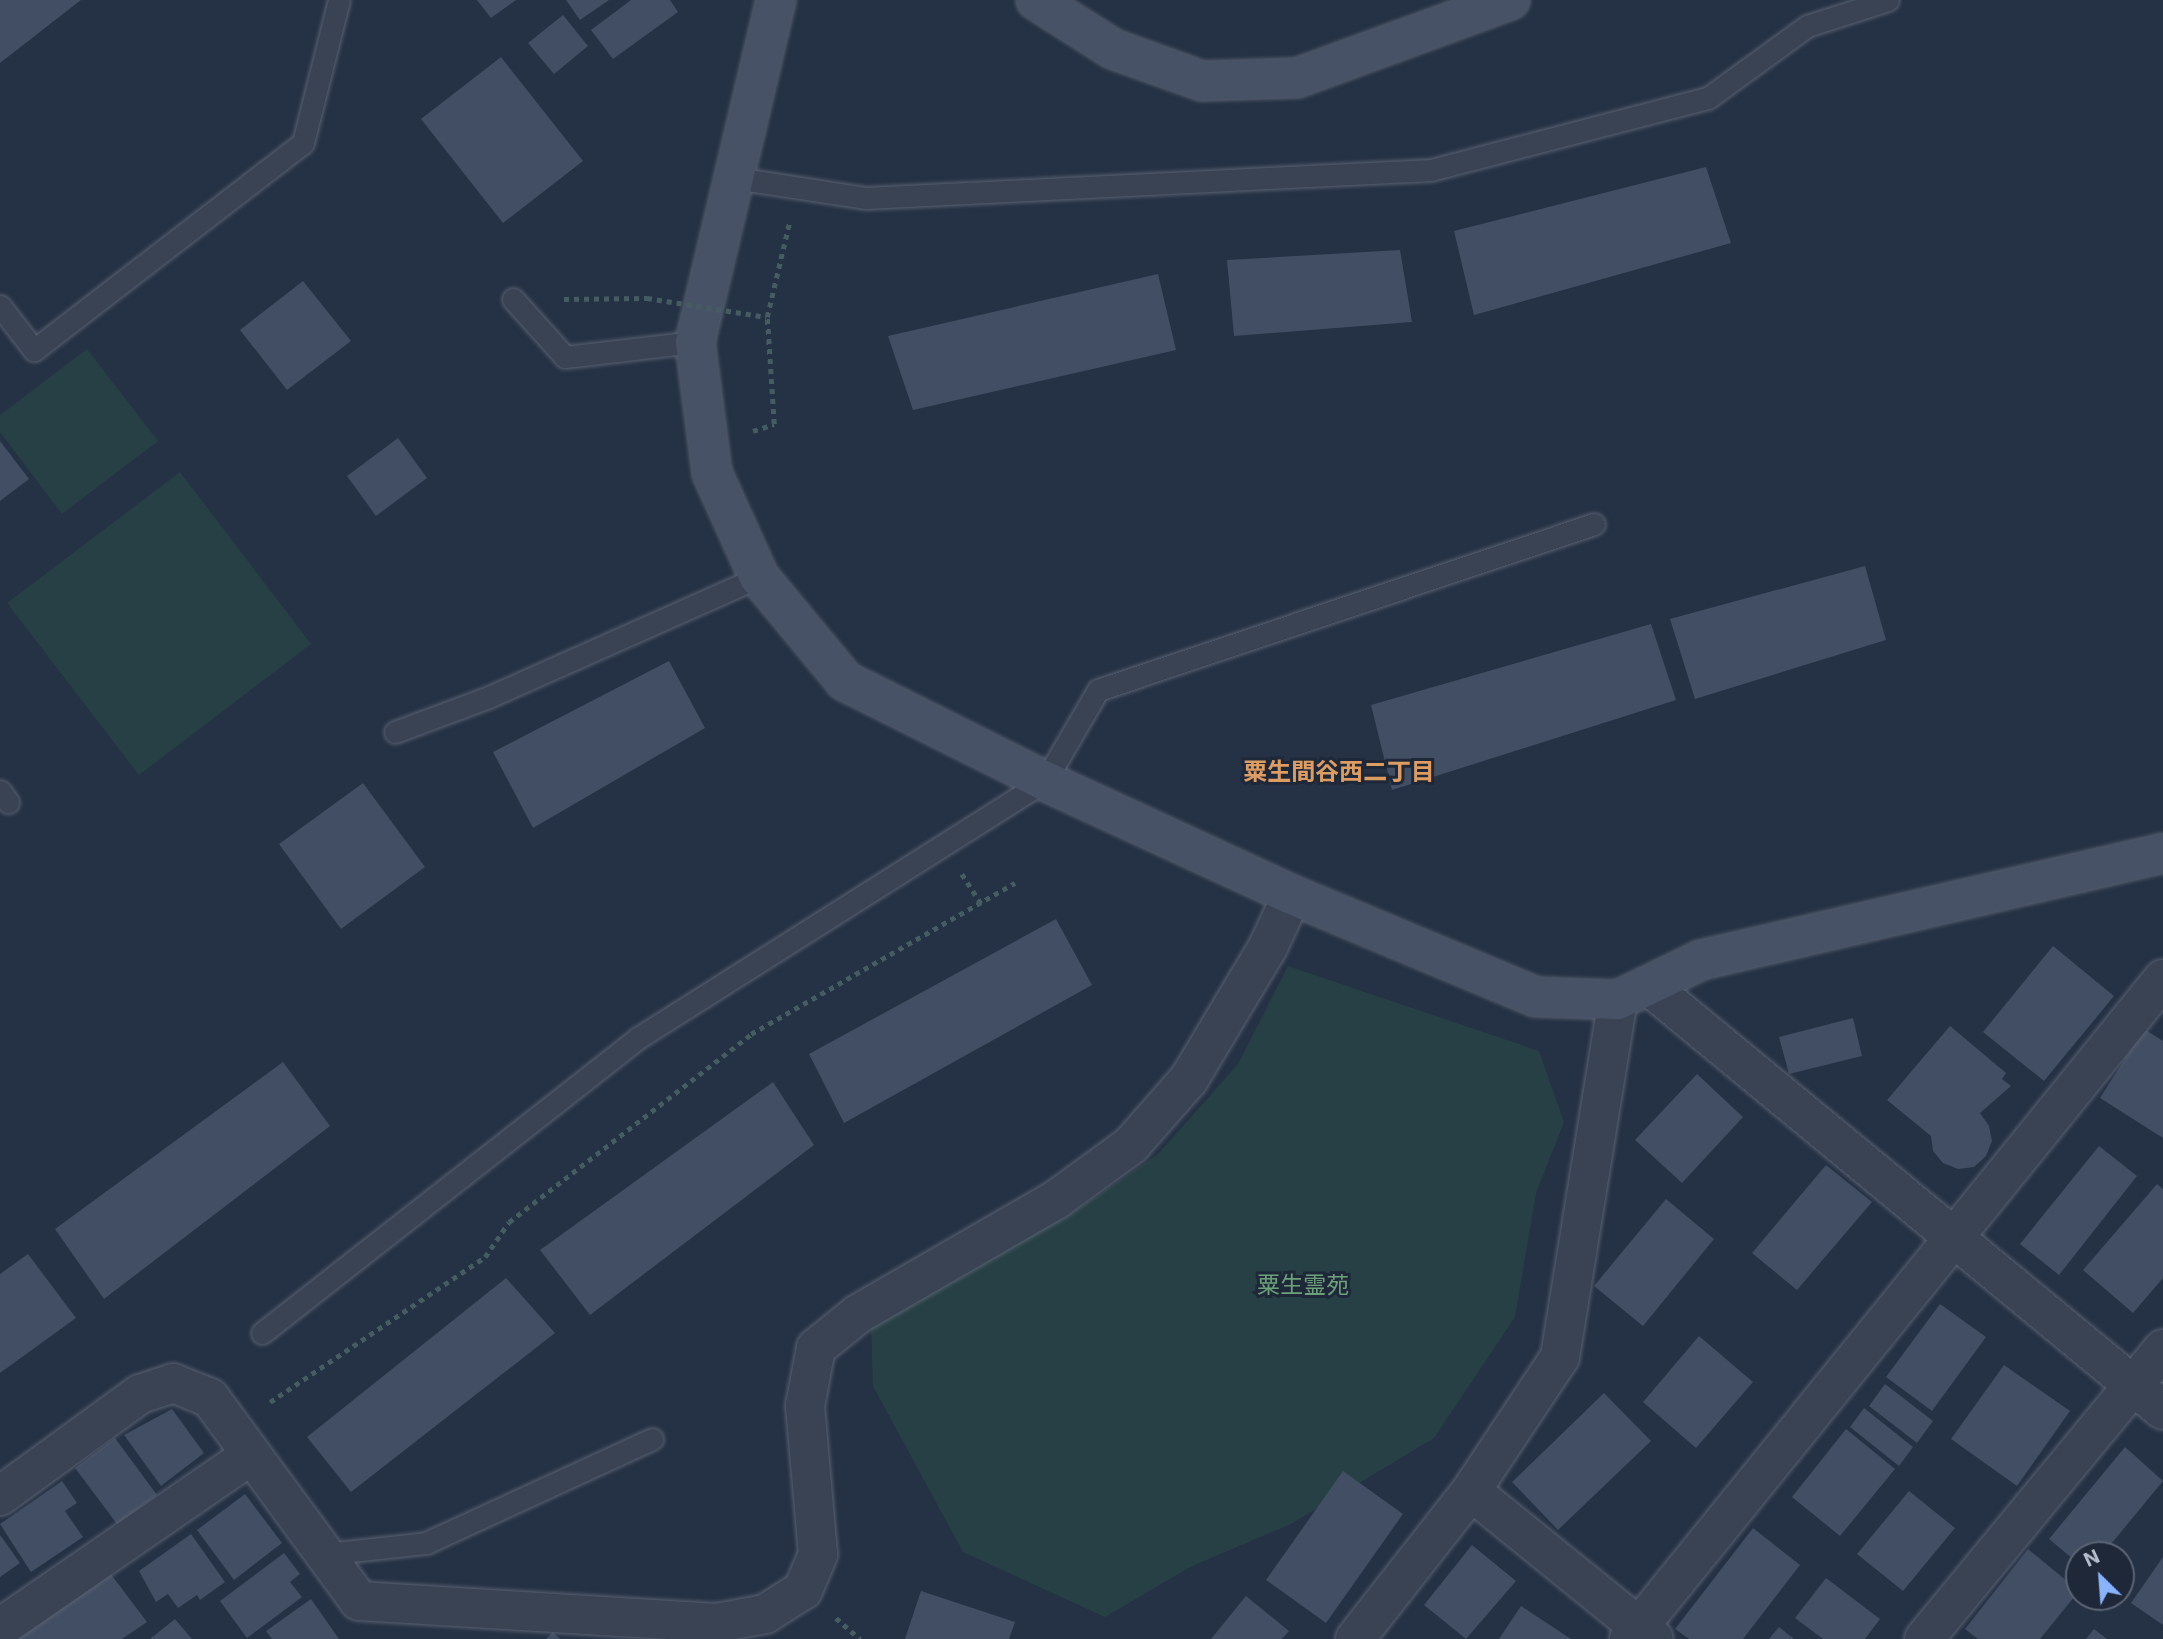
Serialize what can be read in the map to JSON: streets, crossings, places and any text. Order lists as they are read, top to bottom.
{
  "districts": ["粟生間谷西二丁目"],
  "parks": ["粟生霊苑"],
  "north": "top left"
}
